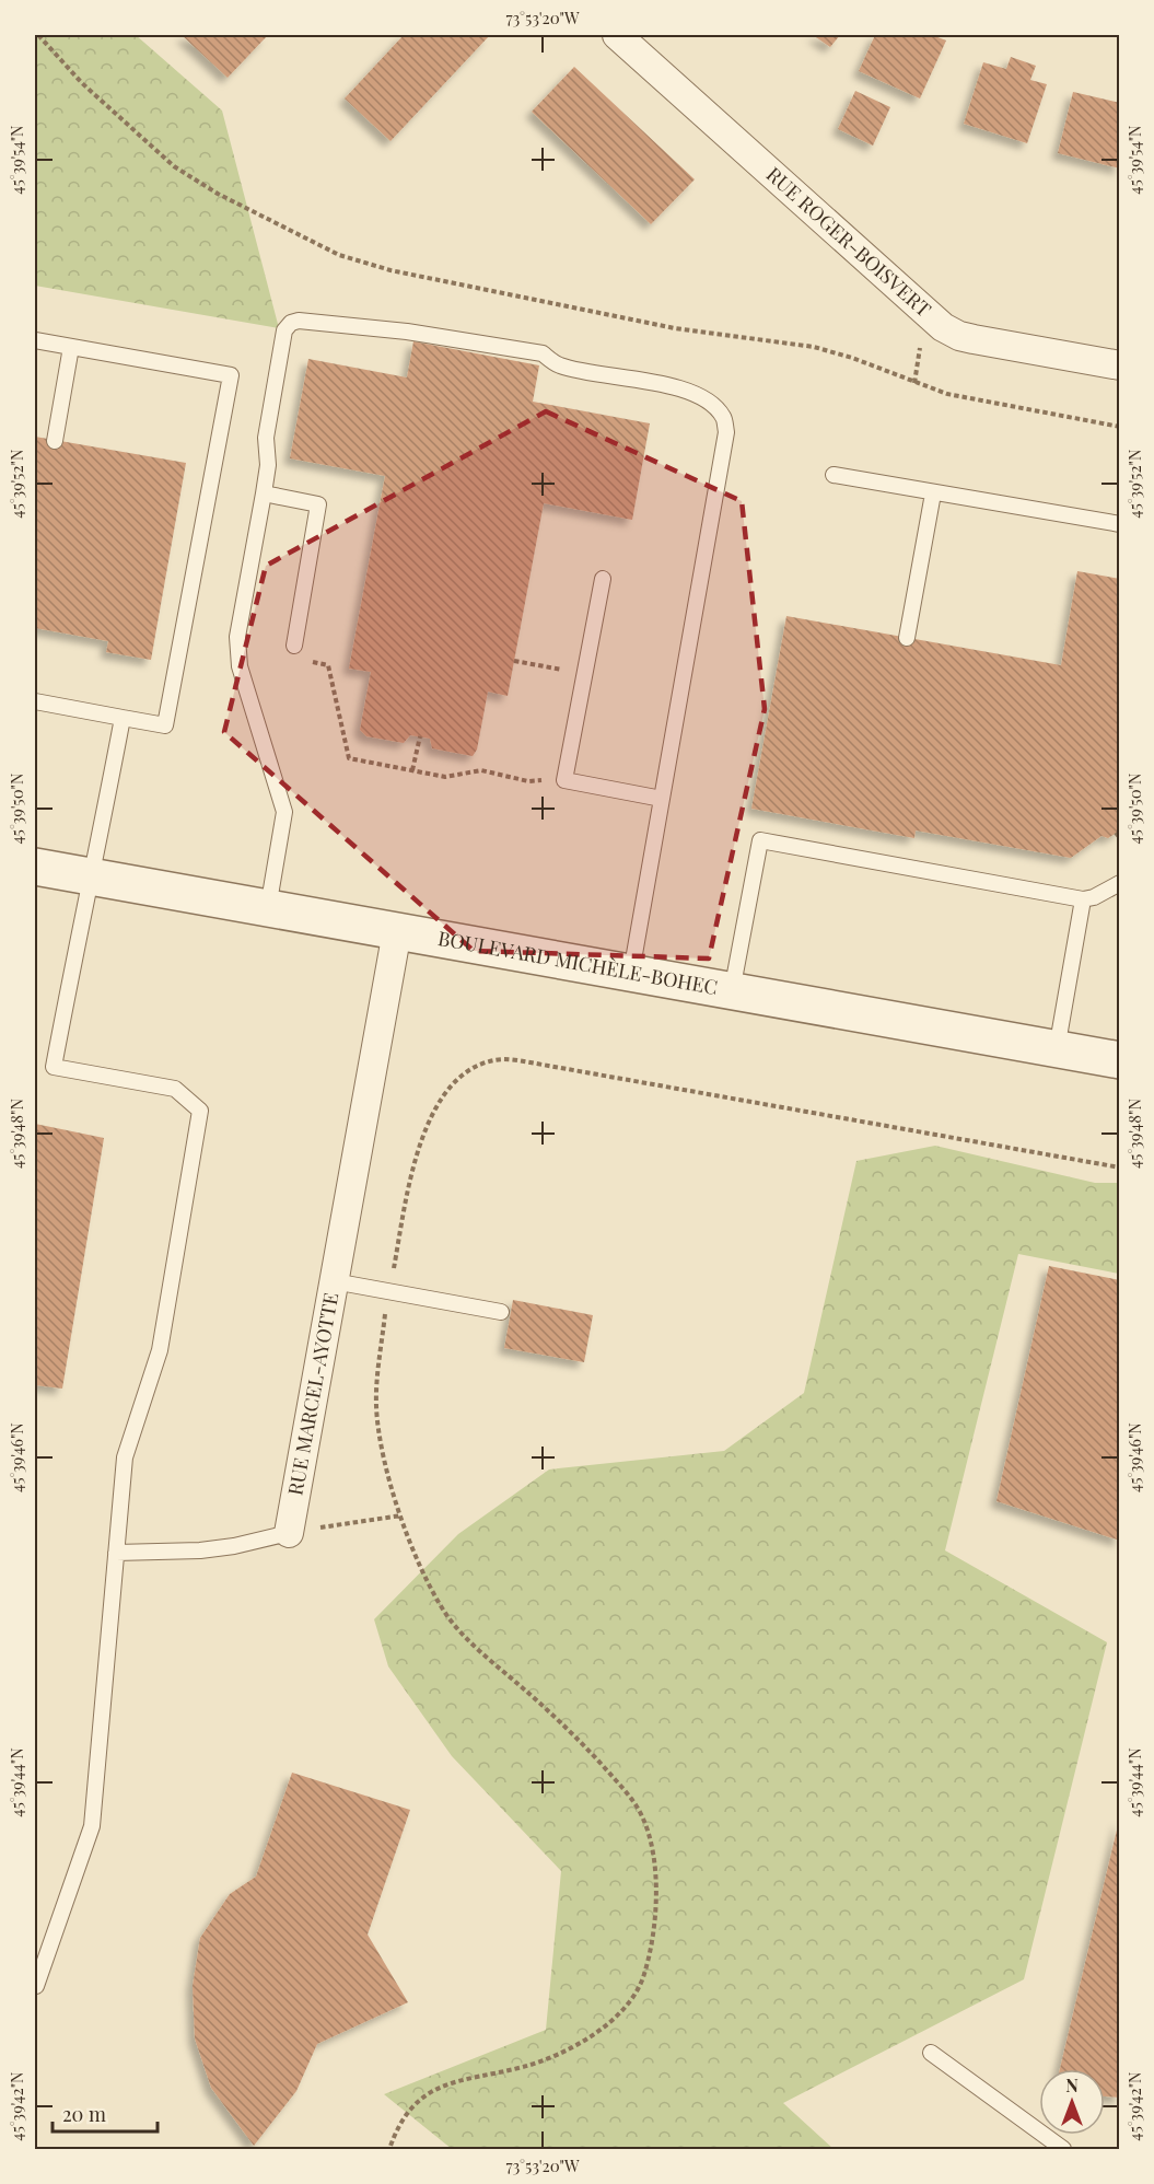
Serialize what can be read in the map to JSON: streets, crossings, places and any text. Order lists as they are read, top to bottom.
{
  "streets": {
    "street": ["RUE ROGER-BOISVERT", "BOULEVARD MICHÈLE-BOHEC", "RUE MARCEL-AYOTTE"]
  },
  "crossings": [
    ["BOULEVARD MICHÈLE-BOHEC", "RUE MARCEL-AYOTTE"]
  ],
  "scale_bar": "20 m",
  "north": "top",
  "coordinates": [
    "73°53'20\"W",
    "45°39'54\"N",
    "45°39'52\"N",
    "45°39'50\"N",
    "45°39'48\"N",
    "45°39'46\"N",
    "45°39'44\"N",
    "45°39'42\"N"
  ]
}
